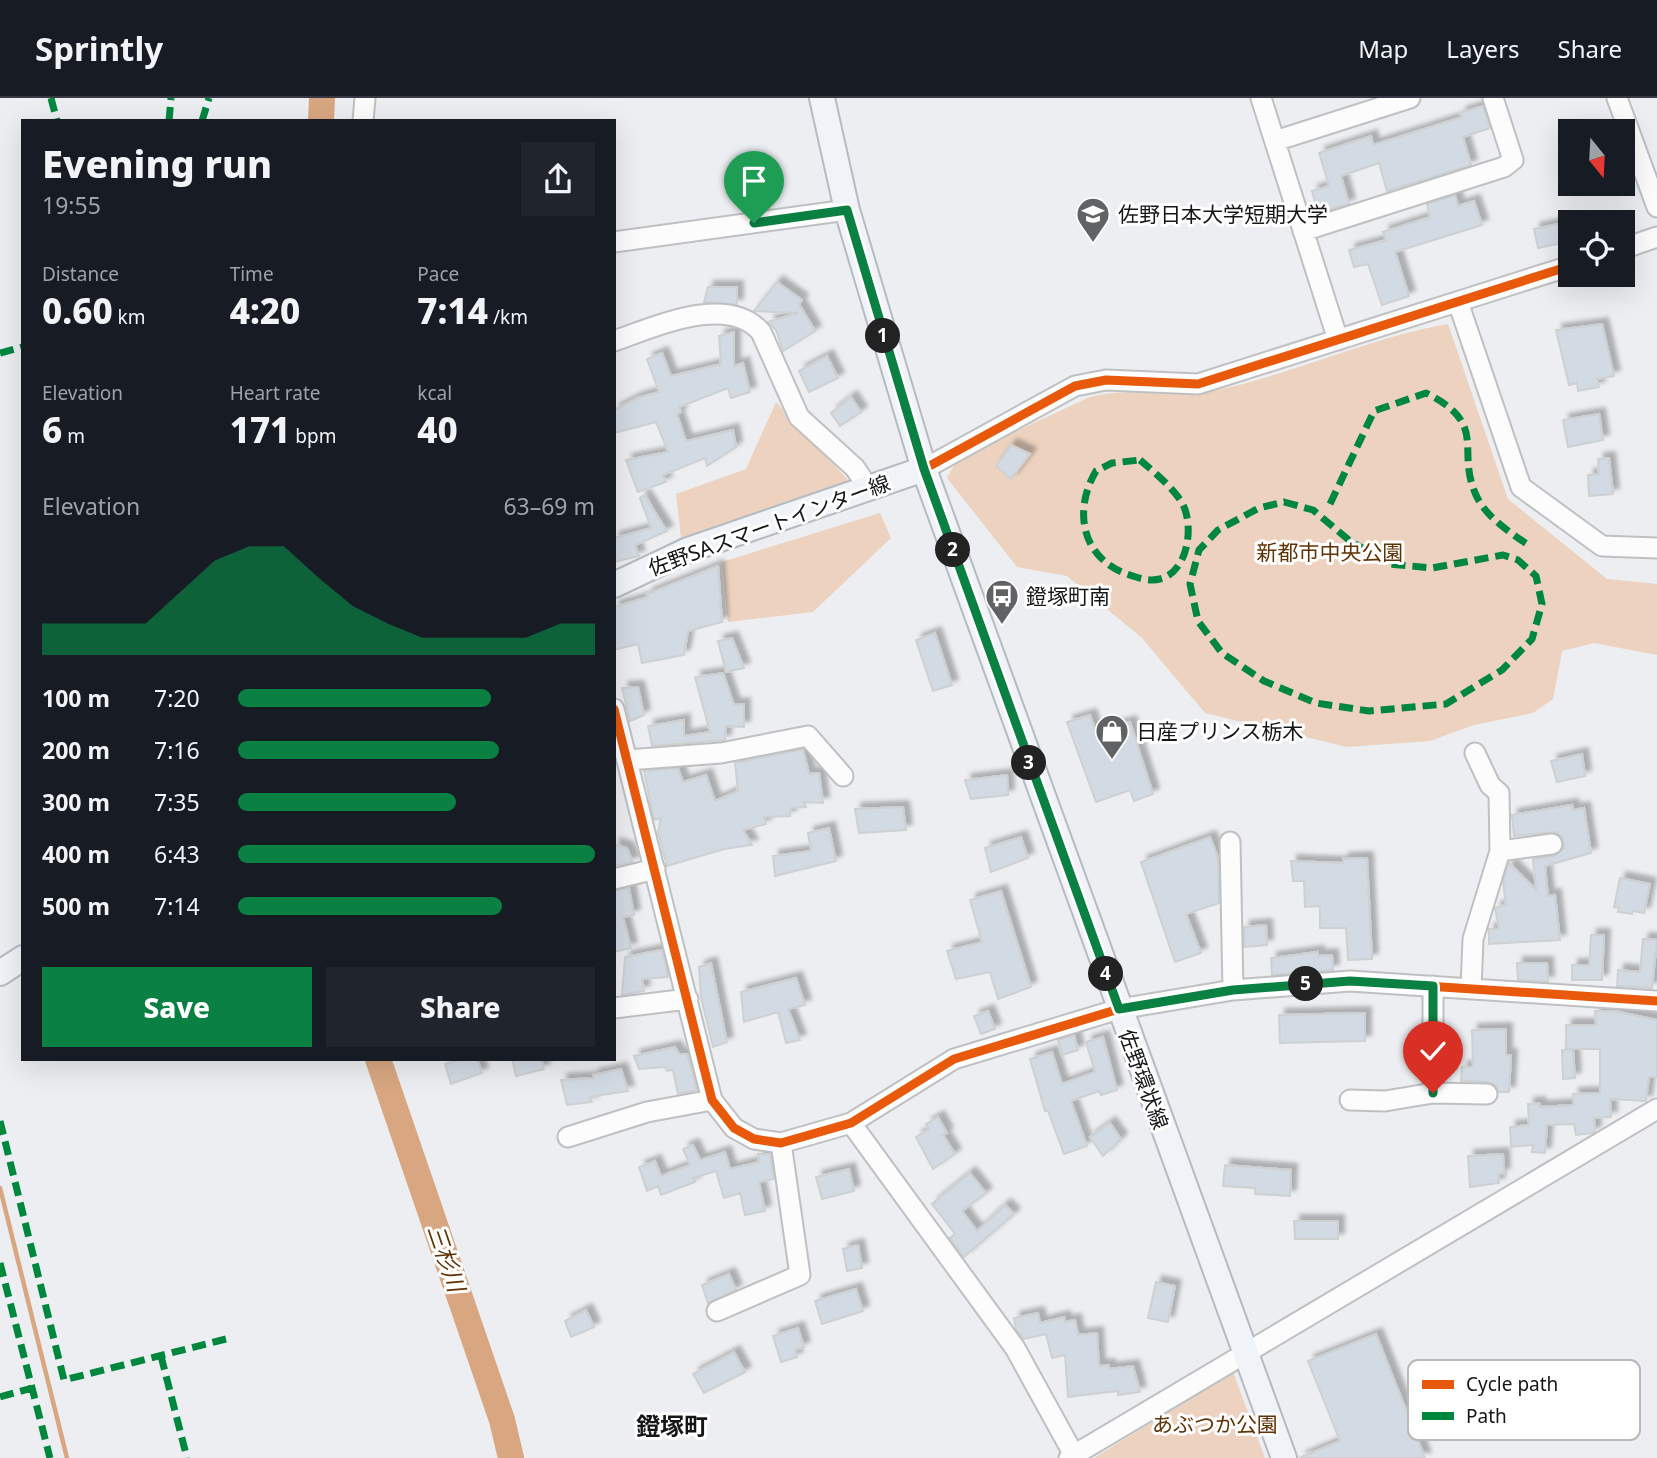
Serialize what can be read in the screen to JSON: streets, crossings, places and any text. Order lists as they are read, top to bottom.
{
  "streets": {
    "main road": ["佐野SAスマートインター線", "佐野環状線"]
  },
  "crossings": [
    ["佐野SAスマートインター線", "佐野環状線"]
  ],
  "districts": ["鐙塚町"],
  "water": ["三杉川"],
  "parks": ["新都市中央公園", "あぶつか公園"],
  "places": {
    "school or university": ["佐野日本大学短期大学"],
    "bus stop": ["鐙塚町南"],
    "shop": ["日産プリンス栃木"]
  },
  "legend": ["Cycle path", "Path"],
  "north": "bottom",
  "page": {
    "header": "Sprintly",
    "nav": ["Map", "Layers", "Share"],
    "heading": ["Evening run", "19:55"],
    "stats": [
      ["Distance", "0.60 km"],
      ["Time", "4:20"],
      ["Pace", "7:14 /km"],
      ["Elevation", "6 m"],
      ["Heart rate", "171 bpm"],
      ["kcal", "40"]
    ],
    "pins": [
      "1",
      "2",
      "3",
      "4",
      "5"
    ],
    "chart": ["Elevation", "63–69 m"],
    "list": [
      {
        "name": "100 m",
        "note": "7:20"
      },
      {
        "name": "200 m",
        "note": "7:16"
      },
      {
        "name": "300 m",
        "note": "7:35"
      },
      {
        "name": "400 m",
        "note": "6:43"
      },
      {
        "name": "500 m",
        "note": "7:14"
      }
    ],
    "buttons": ["Save", "Share"]
  }
}
